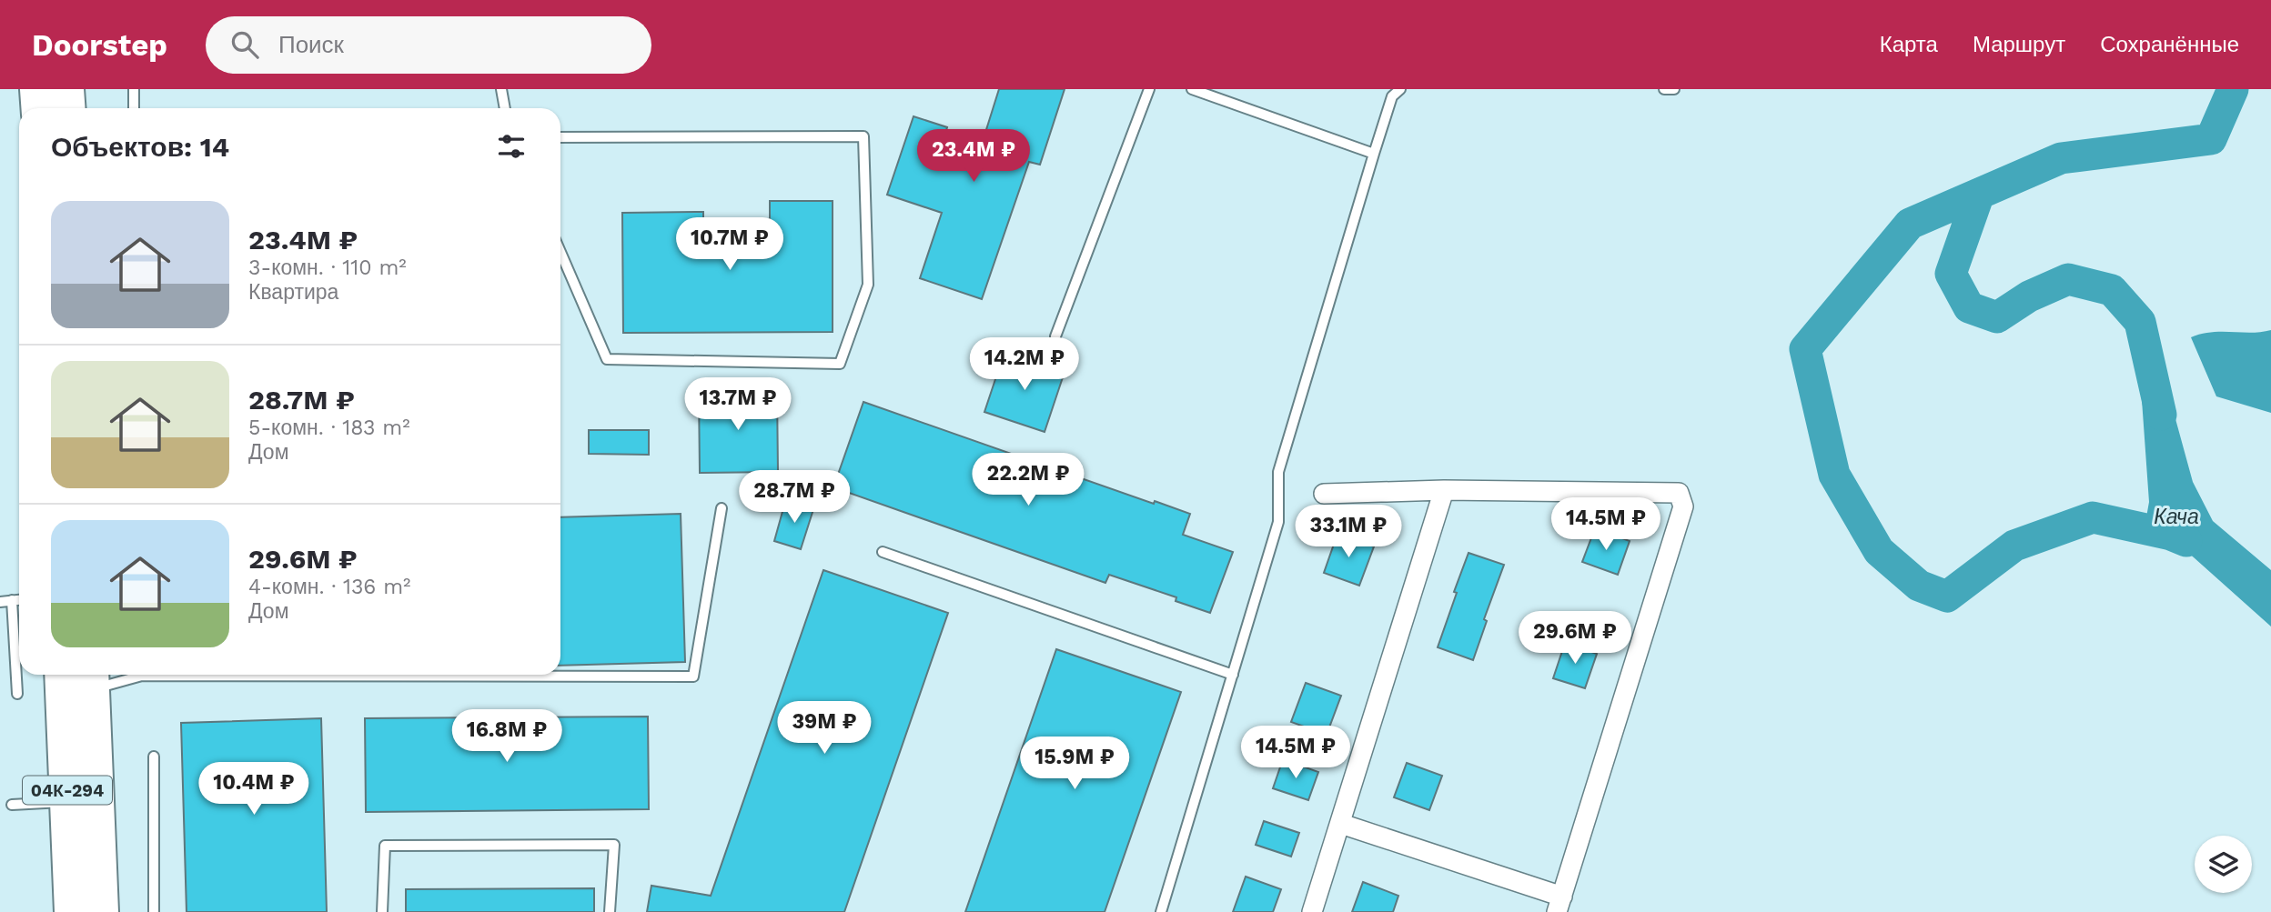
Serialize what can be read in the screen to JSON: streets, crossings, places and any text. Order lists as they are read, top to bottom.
{
  "streets": {
    "highway": ["04К-294"]
  },
  "water": ["Кача"],
  "page": {
    "header": "Doorstep",
    "search": "Поиск",
    "nav": ["Карта", "Маршрут", "Сохранённые"],
    "heading": "Объектов: 14",
    "price": [
      "23.4M ₽",
      "10.7M ₽",
      "14.2M ₽",
      "13.7M ₽",
      "22.2M ₽",
      "28.7M ₽",
      "14.5M ₽",
      "33.1M ₽",
      "29.6M ₽",
      "39M ₽",
      "16.8M ₽",
      "14.5M ₽",
      "15.9M ₽",
      "10.4M ₽"
    ],
    "list": [
      {
        "name": "23.4M ₽",
        "note": "3-комн. · 110 m² · Квартира"
      },
      {
        "name": "28.7M ₽",
        "note": "5-комн. · 183 m² · Дом"
      },
      {
        "name": "29.6M ₽",
        "note": "4-комн. · 136 m² · Дом"
      }
    ]
  }
}
